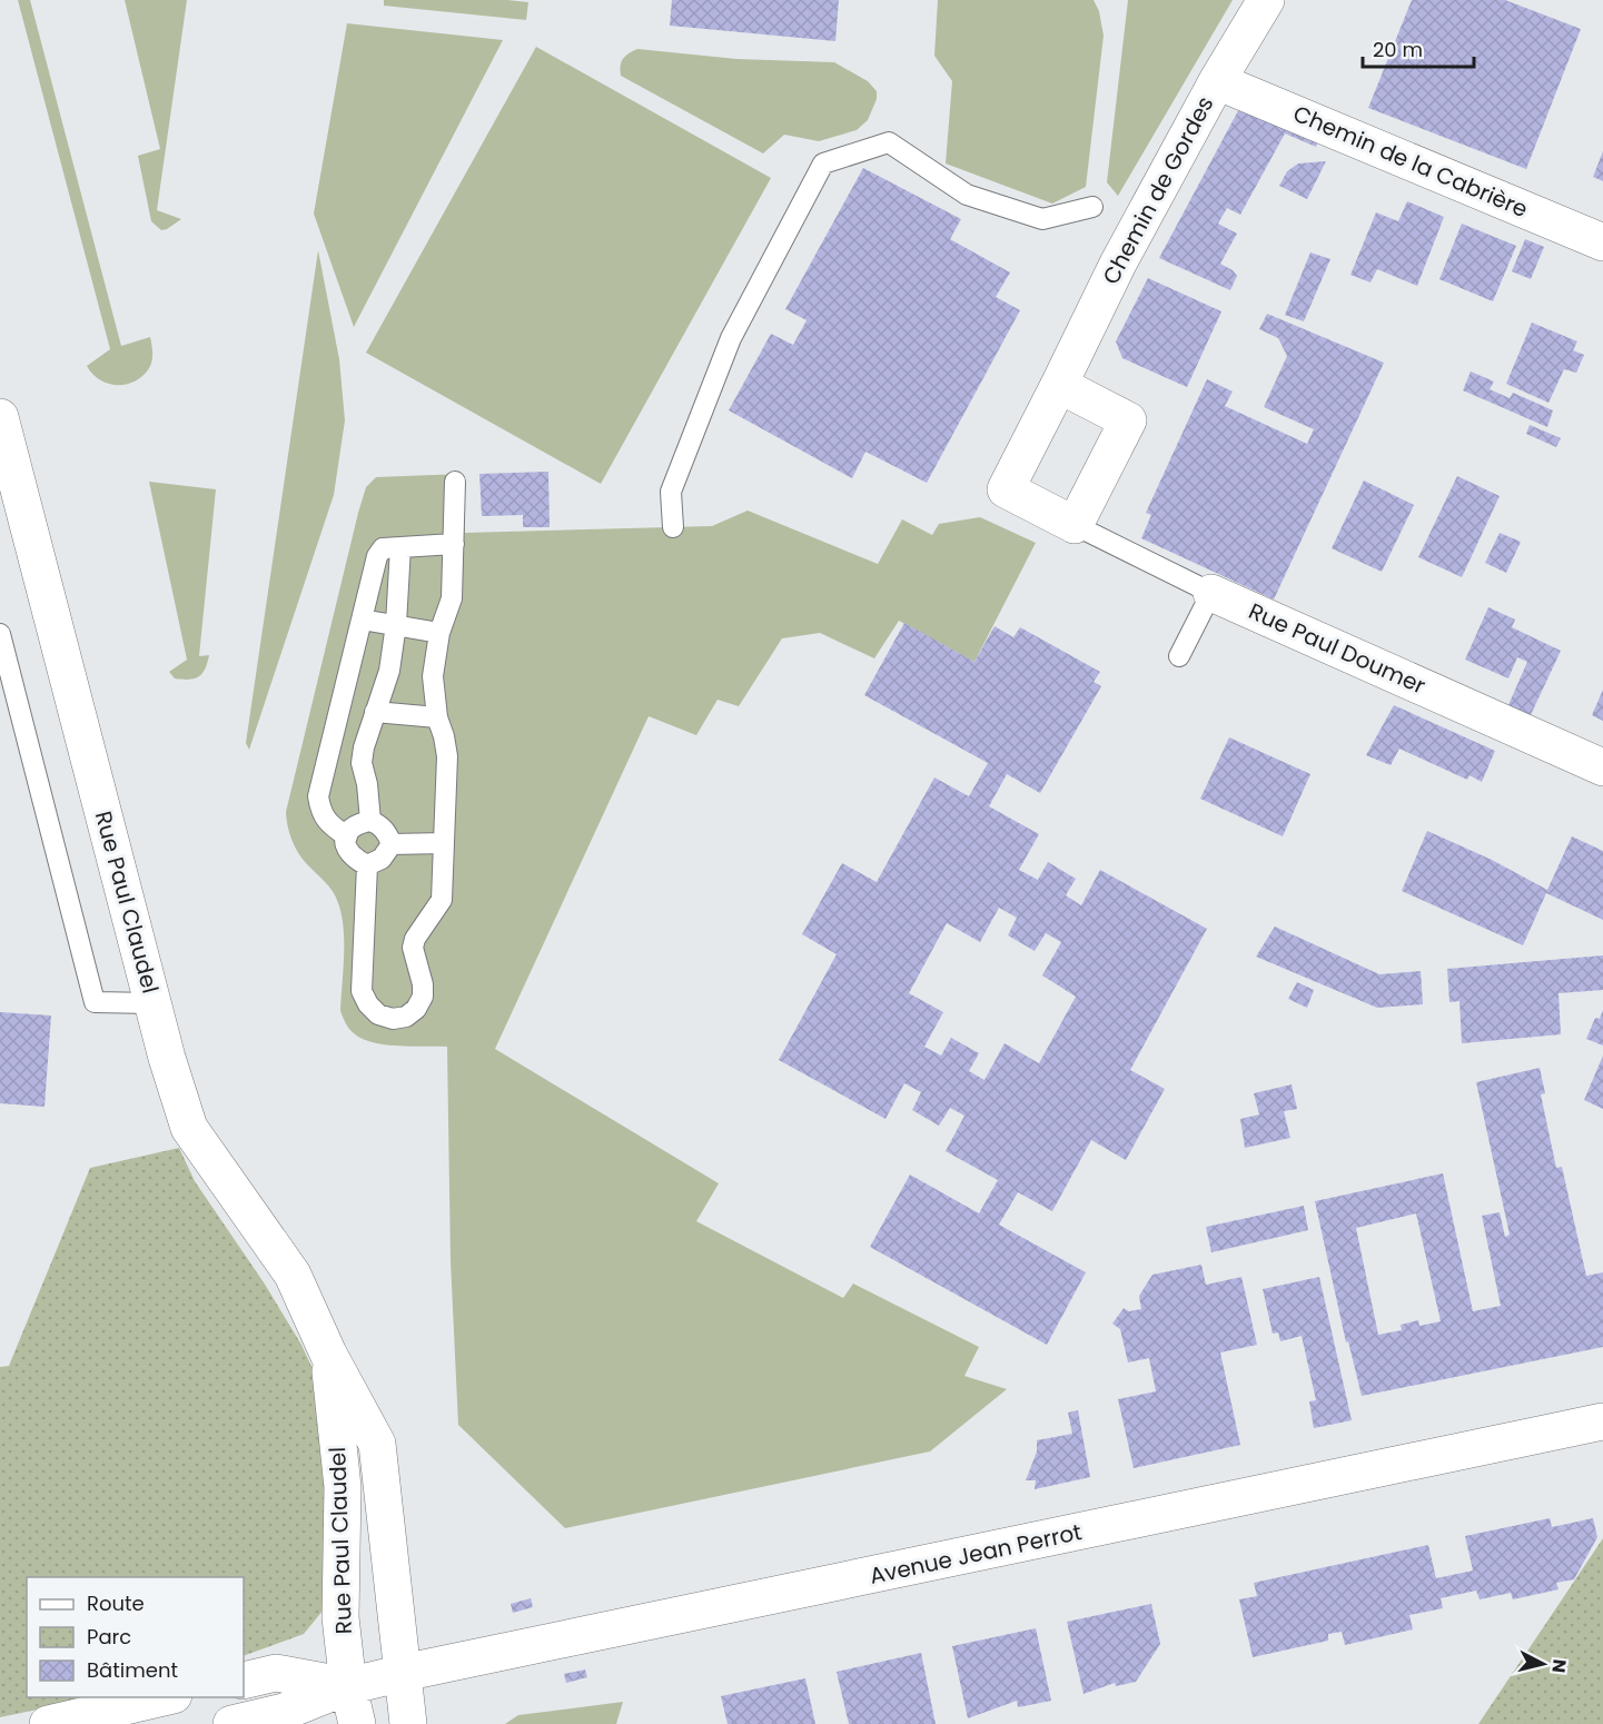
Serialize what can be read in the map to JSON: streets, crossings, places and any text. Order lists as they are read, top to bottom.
{
  "streets": {
    "main road": [
      "Chemin de la Cabrière",
      "Chemin de Gordes",
      "Rue Paul Doumer",
      "Rue Paul Claudel",
      "Avenue Jean Perrot"
    ]
  },
  "crossings": [
    ["Chemin de la Cabrière", "Chemin de Gordes"],
    ["Chemin de Gordes", "Rue Paul Doumer"],
    ["Rue Paul Claudel", "Avenue Jean Perrot"]
  ],
  "legend": ["Route", "Parc", "Bâtiment"],
  "scale_bar": "20 m",
  "north": "right"
}
